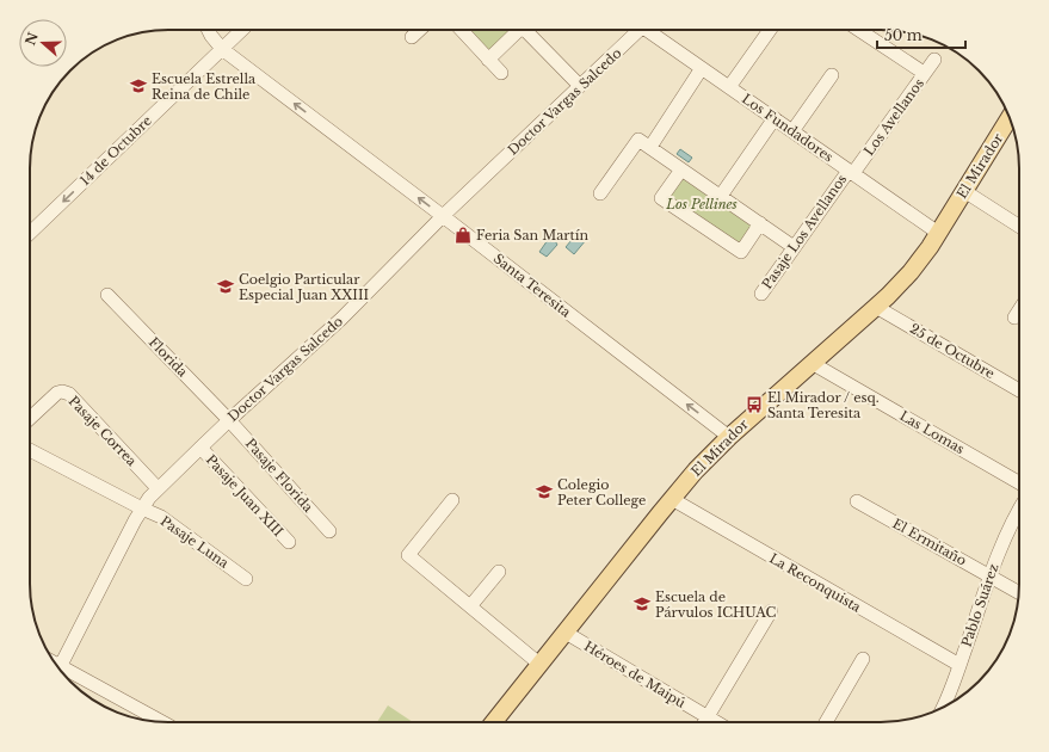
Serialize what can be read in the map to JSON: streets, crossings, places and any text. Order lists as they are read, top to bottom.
{
  "streets": {
    "main road": ["El Mirador"],
    "street": [
      "Doctor Vargas Salcedo",
      "Los Avellanos",
      "Los Fundadores",
      "14 de Octubre",
      "Pasaje Los Avellanos",
      "Santa Teresita",
      "25 de Octubre",
      "Florida",
      "Pasaje Correa",
      "Las Lomas",
      "Pasaje Florida",
      "Pasaje Juan XIII",
      "Pasaje Luna",
      "El Ermitaño",
      "La Reconquista",
      "Pablo Suárez",
      "Héroes de Maipú"
    ]
  },
  "crossings": [
    ["Doctor Vargas Salcedo", "Santa Teresita"],
    ["Doctor Vargas Salcedo", "Florida"],
    ["Doctor Vargas Salcedo", "Pasaje Correa"],
    ["Doctor Vargas Salcedo", "Pasaje Florida"],
    ["Doctor Vargas Salcedo", "Pasaje Juan XIII"],
    ["Doctor Vargas Salcedo", "Pasaje Luna"],
    ["Los Avellanos", "Los Fundadores"],
    ["Los Avellanos", "Pasaje Los Avellanos"],
    ["Los Fundadores", "El Mirador"],
    ["Los Fundadores", "Pasaje Los Avellanos"],
    ["14 de Octubre", "Santa Teresita"],
    ["El Mirador", "Santa Teresita"],
    ["El Mirador", "25 de Octubre"],
    ["El Mirador", "Las Lomas"],
    ["El Mirador", "La Reconquista"],
    ["El Mirador", "Héroes de Maipú"],
    ["Florida", "Pasaje Florida"],
    ["El Ermitaño", "Pablo Suárez"],
    ["La Reconquista", "Pablo Suárez"]
  ],
  "one_way": ["14 de Octubre", "Santa Teresita"],
  "parks": ["Los Pellines"],
  "places": {
    "school or university": [
      "Escuela Estrella Reina de Chile",
      "Coelgio Particular Especial Juan XXIII",
      "Colegio Peter College",
      "Escuela de Párvulos ICHUAC"
    ],
    "shop": ["Feria San Martín"],
    "bus stop": ["El Mirador / esq. Santa Teresita"]
  },
  "scale_bar": "50 m",
  "north": "left"
}
